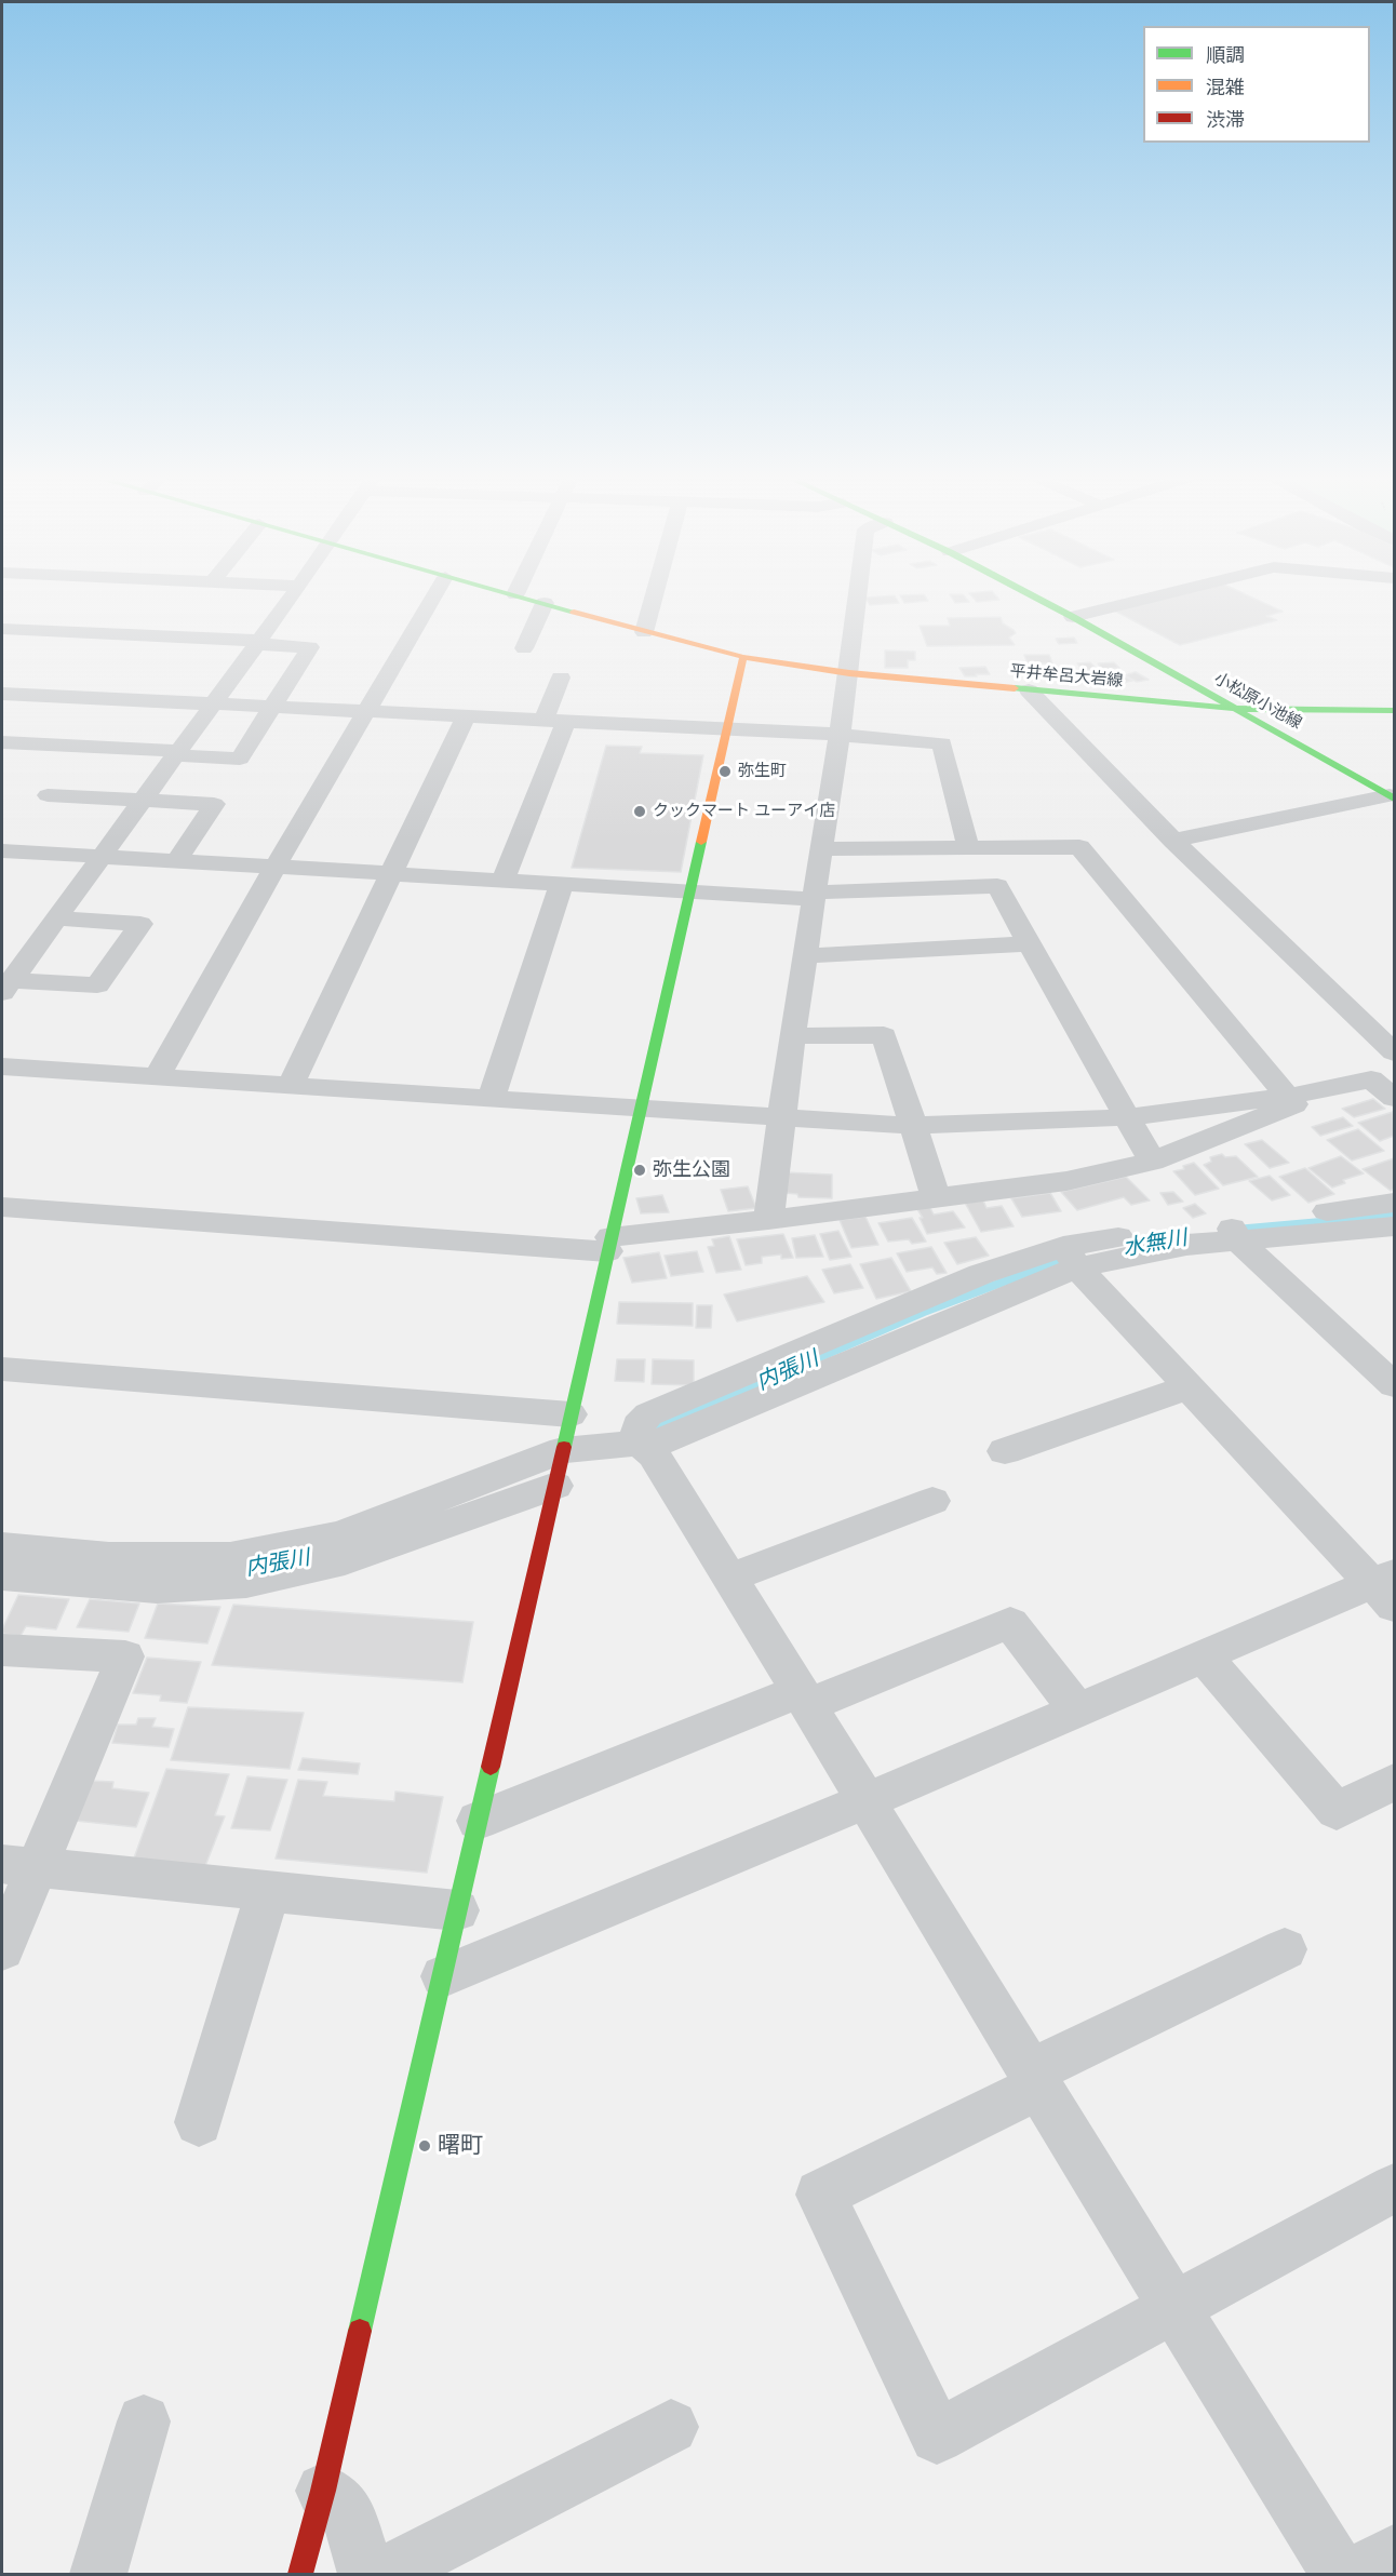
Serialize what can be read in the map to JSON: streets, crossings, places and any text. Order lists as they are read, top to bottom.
{
  "streets": {
    "main road": ["平井牟呂大岩線", "小松原小池線"]
  },
  "crossings": [
    ["平井牟呂大岩線", "小松原小池線"]
  ],
  "water": ["水無川", "内張川"],
  "places": [
    "弥生町",
    "クックマート ユーアイ店",
    "弥生公園",
    "曙町"
  ],
  "legend": ["順調", "混雑", "渋滞"]
}
